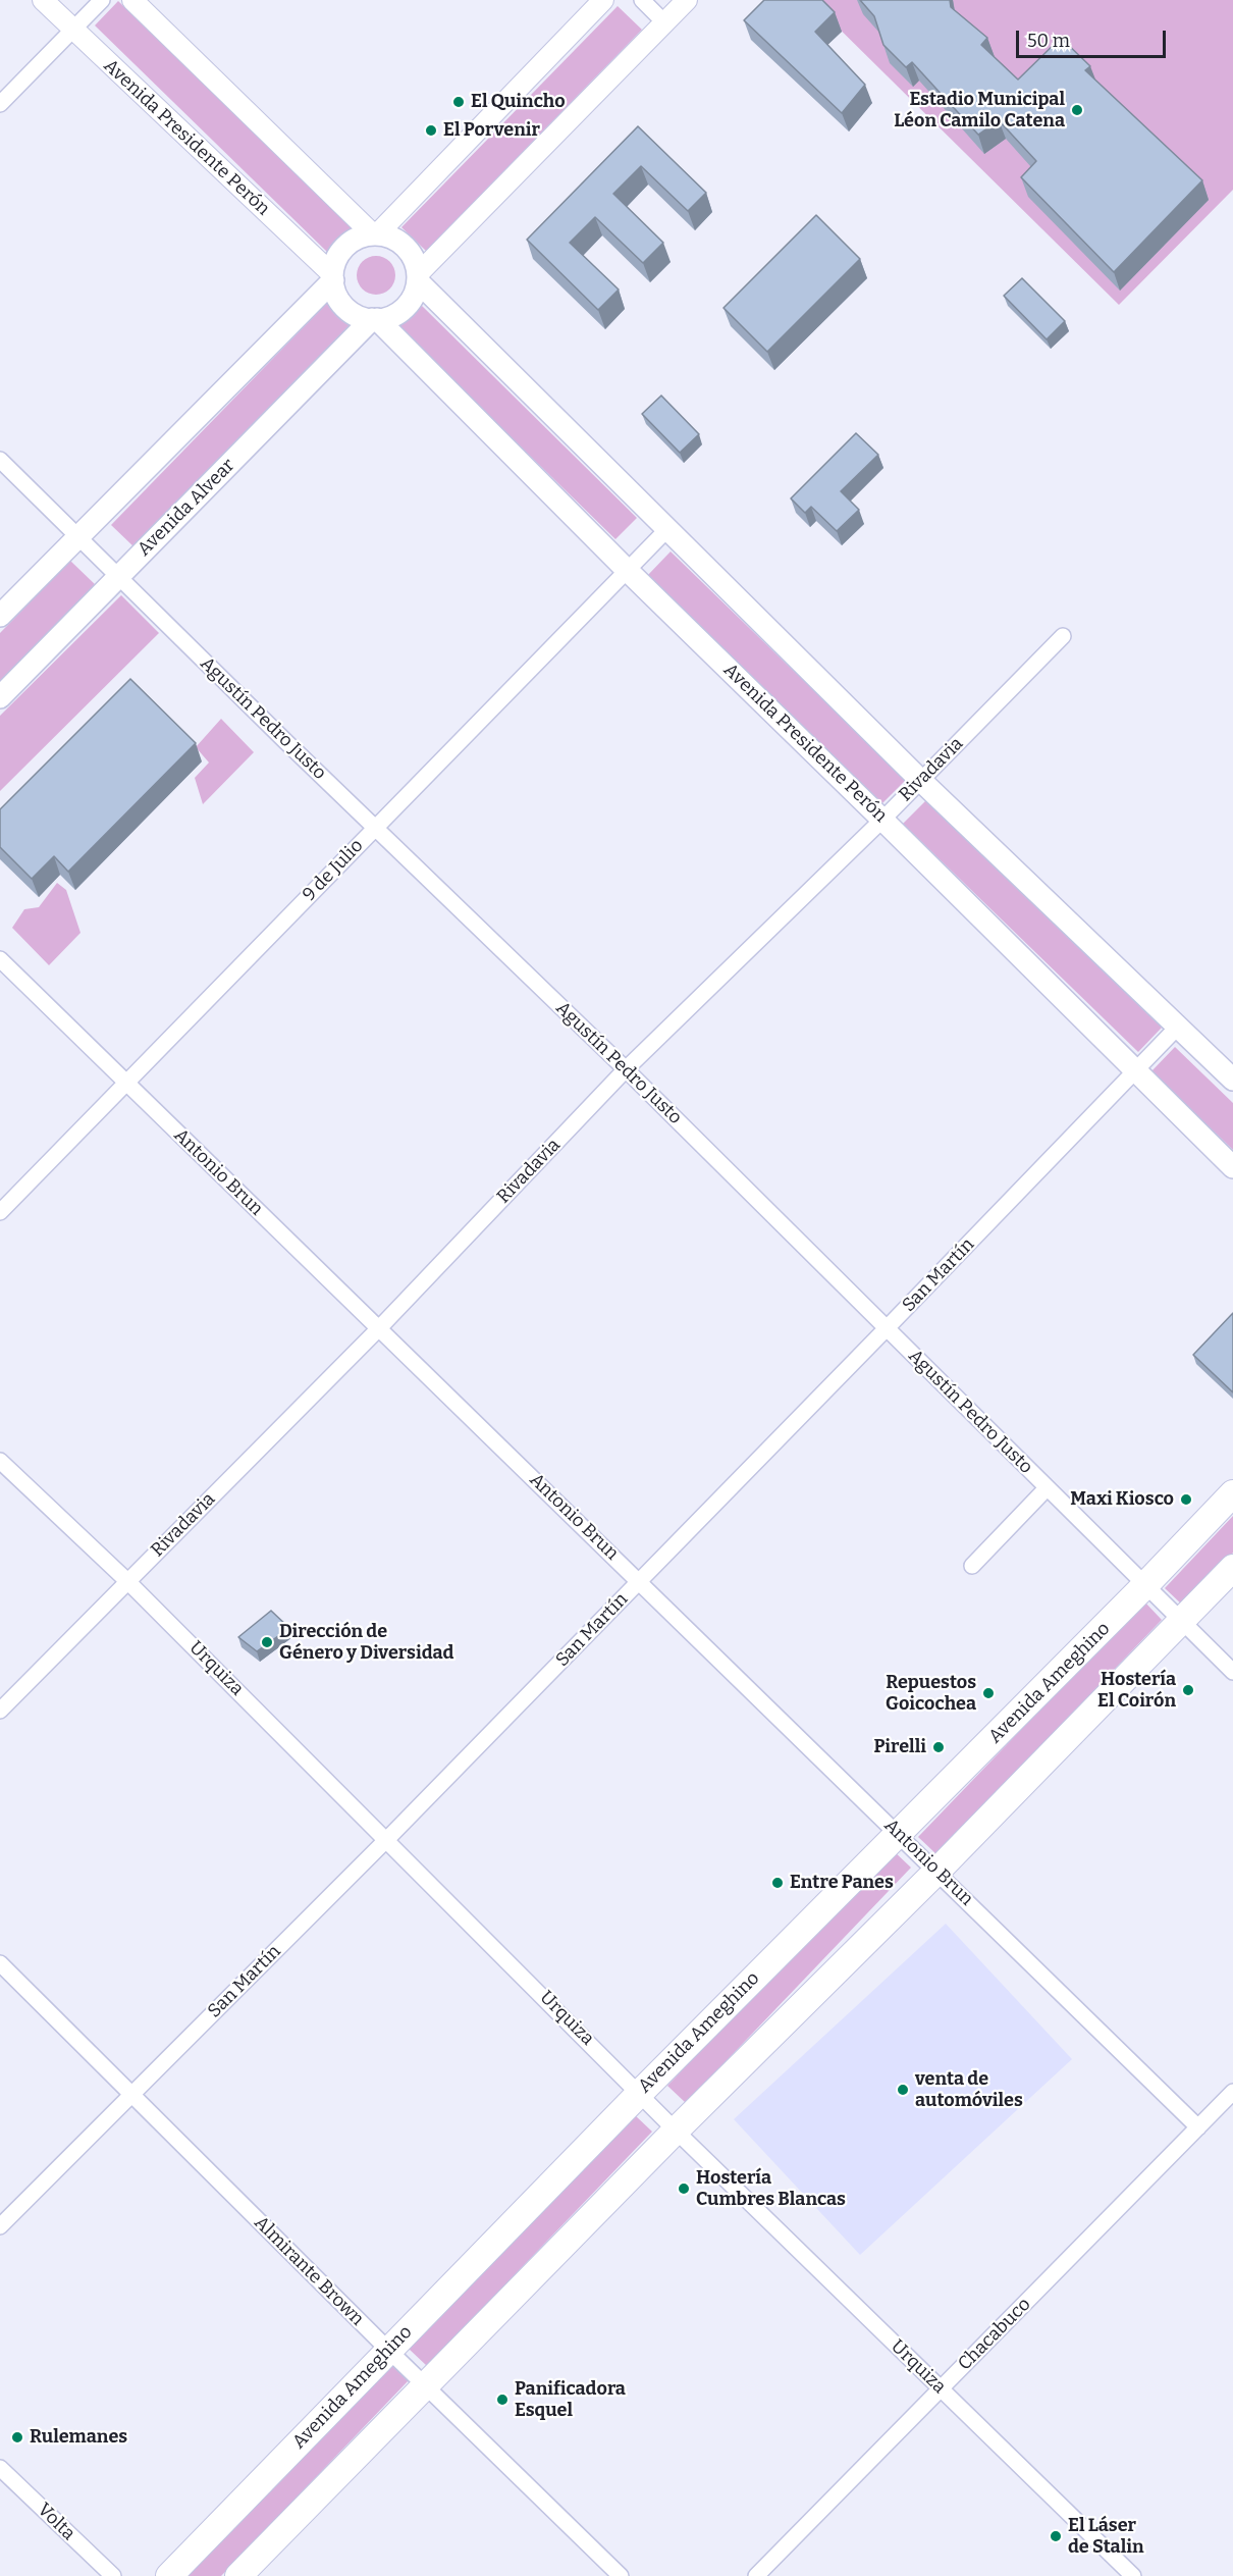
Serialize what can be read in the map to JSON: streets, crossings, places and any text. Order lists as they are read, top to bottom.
{
  "streets": {
    "highway": ["Avenida Ameghino"],
    "main road": ["Avenida Presidente Perón", "Avenida Alvear"],
    "street": [
      "Agustín Pedro Justo",
      "Rivadavia",
      "9 de Julio",
      "Antonio Brun",
      "San Martín",
      "Urquiza",
      "Almirante Brown",
      "Chacabuco",
      "Volta"
    ]
  },
  "crossings": [
    ["Avenida Presidente Perón", "Avenida Alvear"],
    ["Avenida Presidente Perón", "Rivadavia"],
    ["Avenida Presidente Perón", "9 de Julio"],
    ["Avenida Presidente Perón", "San Martín"],
    ["Avenida Alvear", "Agustín Pedro Justo"],
    ["Agustín Pedro Justo", "Rivadavia"],
    ["Agustín Pedro Justo", "9 de Julio"],
    ["Agustín Pedro Justo", "San Martín"],
    ["Agustín Pedro Justo", "Avenida Ameghino"],
    ["Rivadavia", "Antonio Brun"],
    ["Rivadavia", "Urquiza"],
    ["9 de Julio", "Antonio Brun"],
    ["Antonio Brun", "San Martín"],
    ["Antonio Brun", "Avenida Ameghino"],
    ["Antonio Brun", "Chacabuco"],
    ["San Martín", "Urquiza"],
    ["San Martín", "Almirante Brown"],
    ["Urquiza", "Avenida Ameghino"],
    ["Urquiza", "Chacabuco"],
    ["Avenida Ameghino", "Almirante Brown"]
  ],
  "places": [
    "El Quincho",
    "Estadio Municipal Léon Camilo Catena",
    "El Porvenir",
    "Maxi Kiosco",
    "Dirección de Género y Diversidad",
    "Hostería El Coirón",
    "Repuestos Goicochea",
    "Pirelli",
    "Entre Panes",
    "venta de automóviles",
    "Hostería Cumbres Blancas",
    "Panificadora Esquel",
    "Rulemanes",
    "El Láser de Stalin"
  ],
  "scale_bar": "50 m"
}
